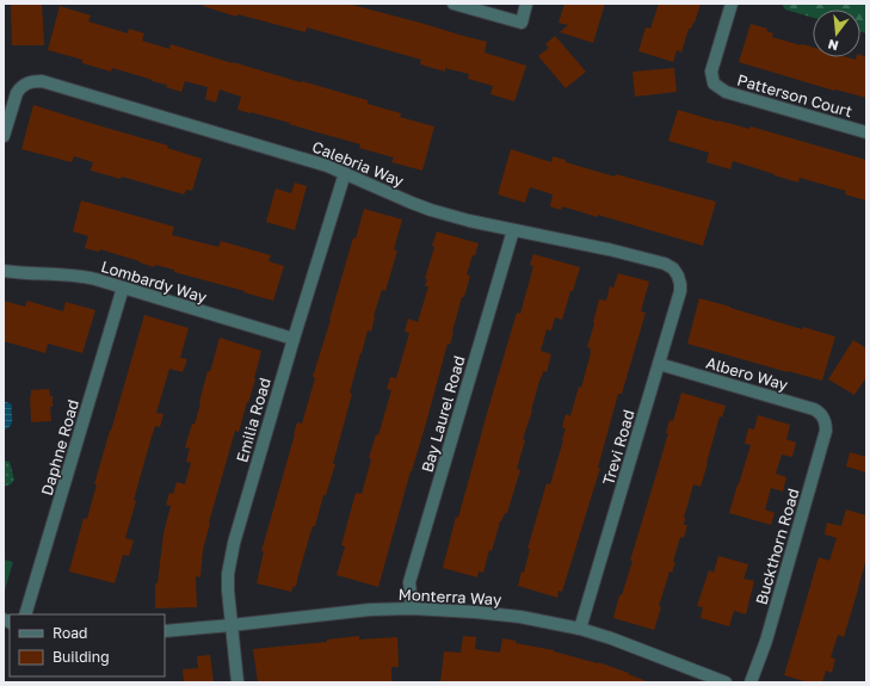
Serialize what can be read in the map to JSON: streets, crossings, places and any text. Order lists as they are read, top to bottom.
{
  "streets": {
    "street": [
      "Patterson Court",
      "Calebria Way",
      "Lombardy Way",
      "Albero Way",
      "Bay Laurel Road",
      "Emilia Road",
      "Daphne Road",
      "Trevi Road",
      "Buckthorn Road",
      "Monterra Way"
    ]
  },
  "crossings": [
    ["Calebria Way", "Bay Laurel Road"],
    ["Calebria Way", "Emilia Road"],
    ["Calebria Way", "Trevi Road"],
    ["Lombardy Way", "Emilia Road"],
    ["Lombardy Way", "Daphne Road"],
    ["Albero Way", "Trevi Road"],
    ["Albero Way", "Buckthorn Road"],
    ["Bay Laurel Road", "Monterra Way"],
    ["Emilia Road", "Monterra Way"],
    ["Trevi Road", "Monterra Way"]
  ],
  "legend": ["Road", "Building"],
  "north": "bottom"
}
